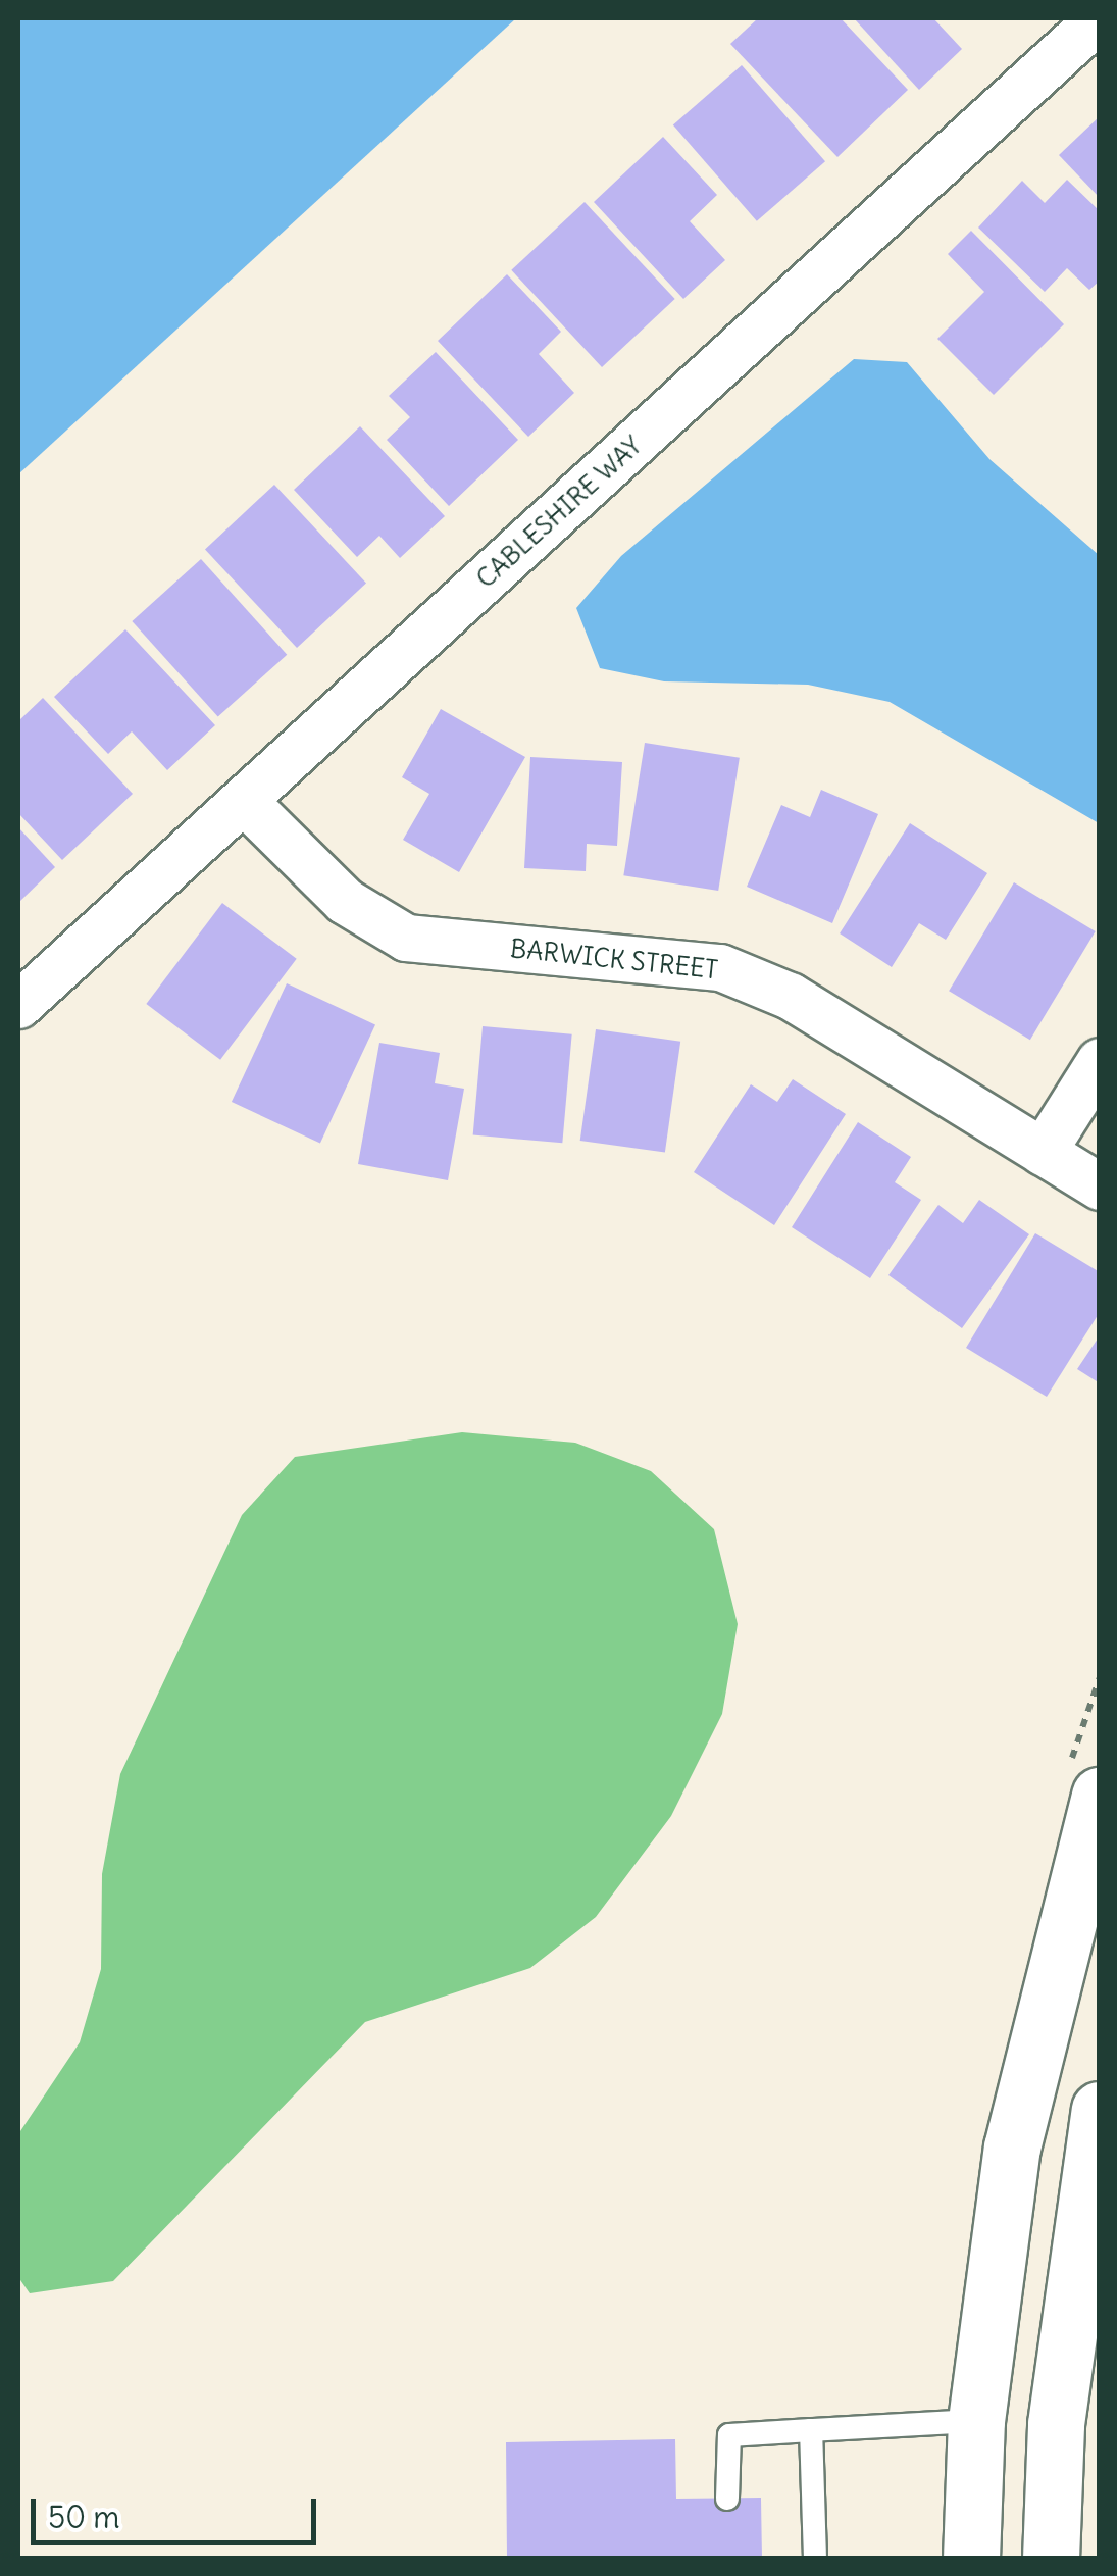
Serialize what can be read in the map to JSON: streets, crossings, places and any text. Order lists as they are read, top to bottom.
{
  "streets": {
    "street": ["CABLESHIRE WAY", "BARWICK STREET"]
  },
  "crossings": [
    ["CABLESHIRE WAY", "BARWICK STREET"]
  ],
  "scale_bar": "50 m"
}
